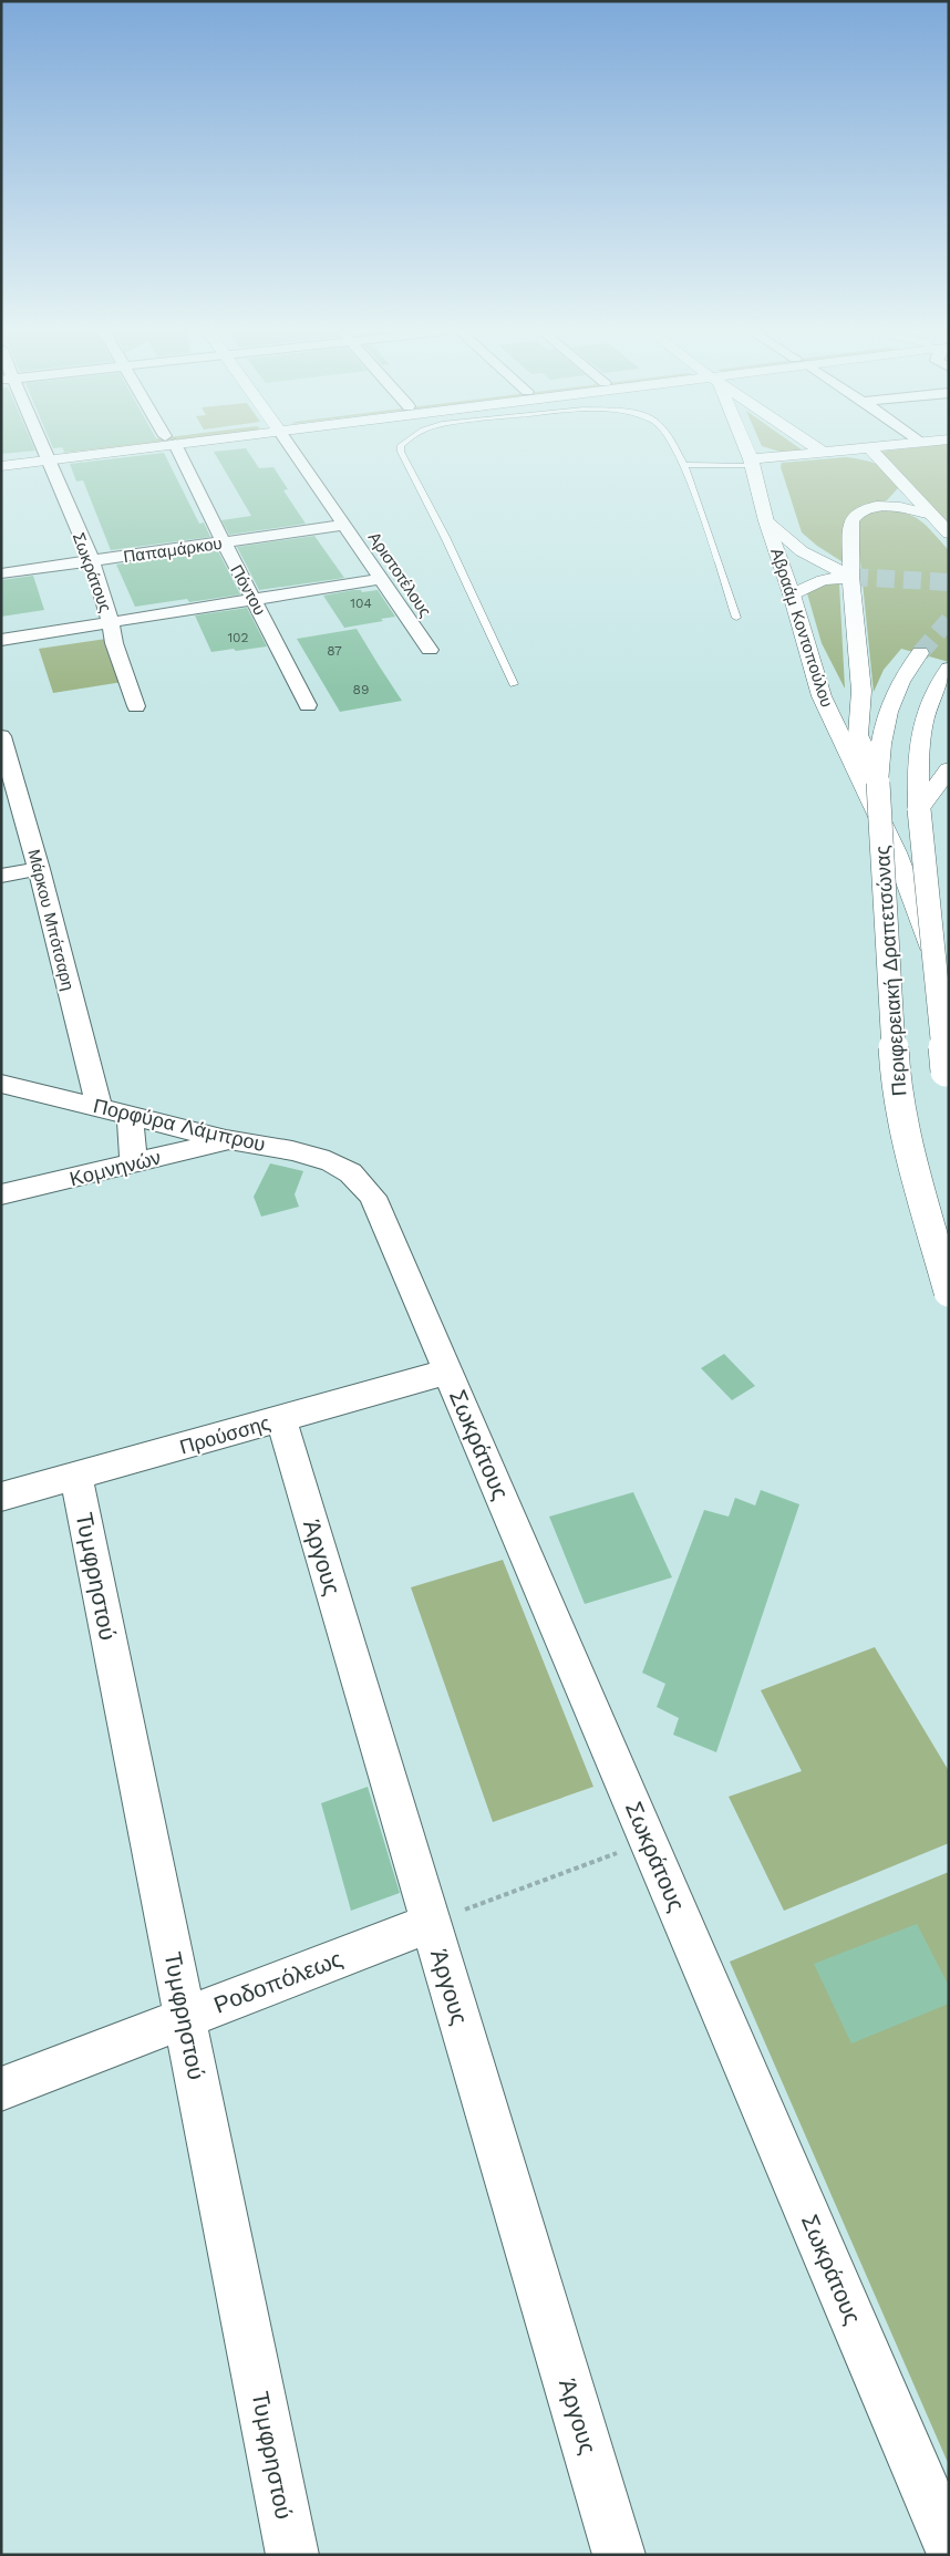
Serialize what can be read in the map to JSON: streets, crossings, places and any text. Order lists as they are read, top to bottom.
{
  "streets": {
    "street": [
      "Παπαμάρκου",
      "Σωκράτους",
      "Αριστοτέλους",
      "Πόντου",
      "Αβραάμ Κοντοπούλου",
      "Μάρκου Μπότσαρη",
      "Περιφερειακή Δραπετσώνας",
      "Πορφύρα Λάμπρου",
      "Κομνηνών",
      "Προύσσης",
      "Άργους",
      "Τυμφρηστού",
      "Ροδοπόλεως"
    ]
  },
  "crossings": [
    ["Παπαμάρκου", "Σωκράτους"],
    ["Παπαμάρκου", "Αριστοτέλους"],
    ["Παπαμάρκου", "Πόντου"],
    ["Σωκράτους", "Πορφύρα Λάμπρου"],
    ["Σωκράτους", "Προύσσης"],
    ["Μάρκου Μπότσαρη", "Πορφύρα Λάμπρου"],
    ["Πορφύρα Λάμπρου", "Κομνηνών"],
    ["Προύσσης", "Άργους"],
    ["Προύσσης", "Τυμφρηστού"],
    ["Άργους", "Ροδοπόλεως"],
    ["Τυμφρηστού", "Ροδοπόλεως"]
  ],
  "house_numbers": [
    "104",
    "102",
    "87",
    "89"
  ]
}
